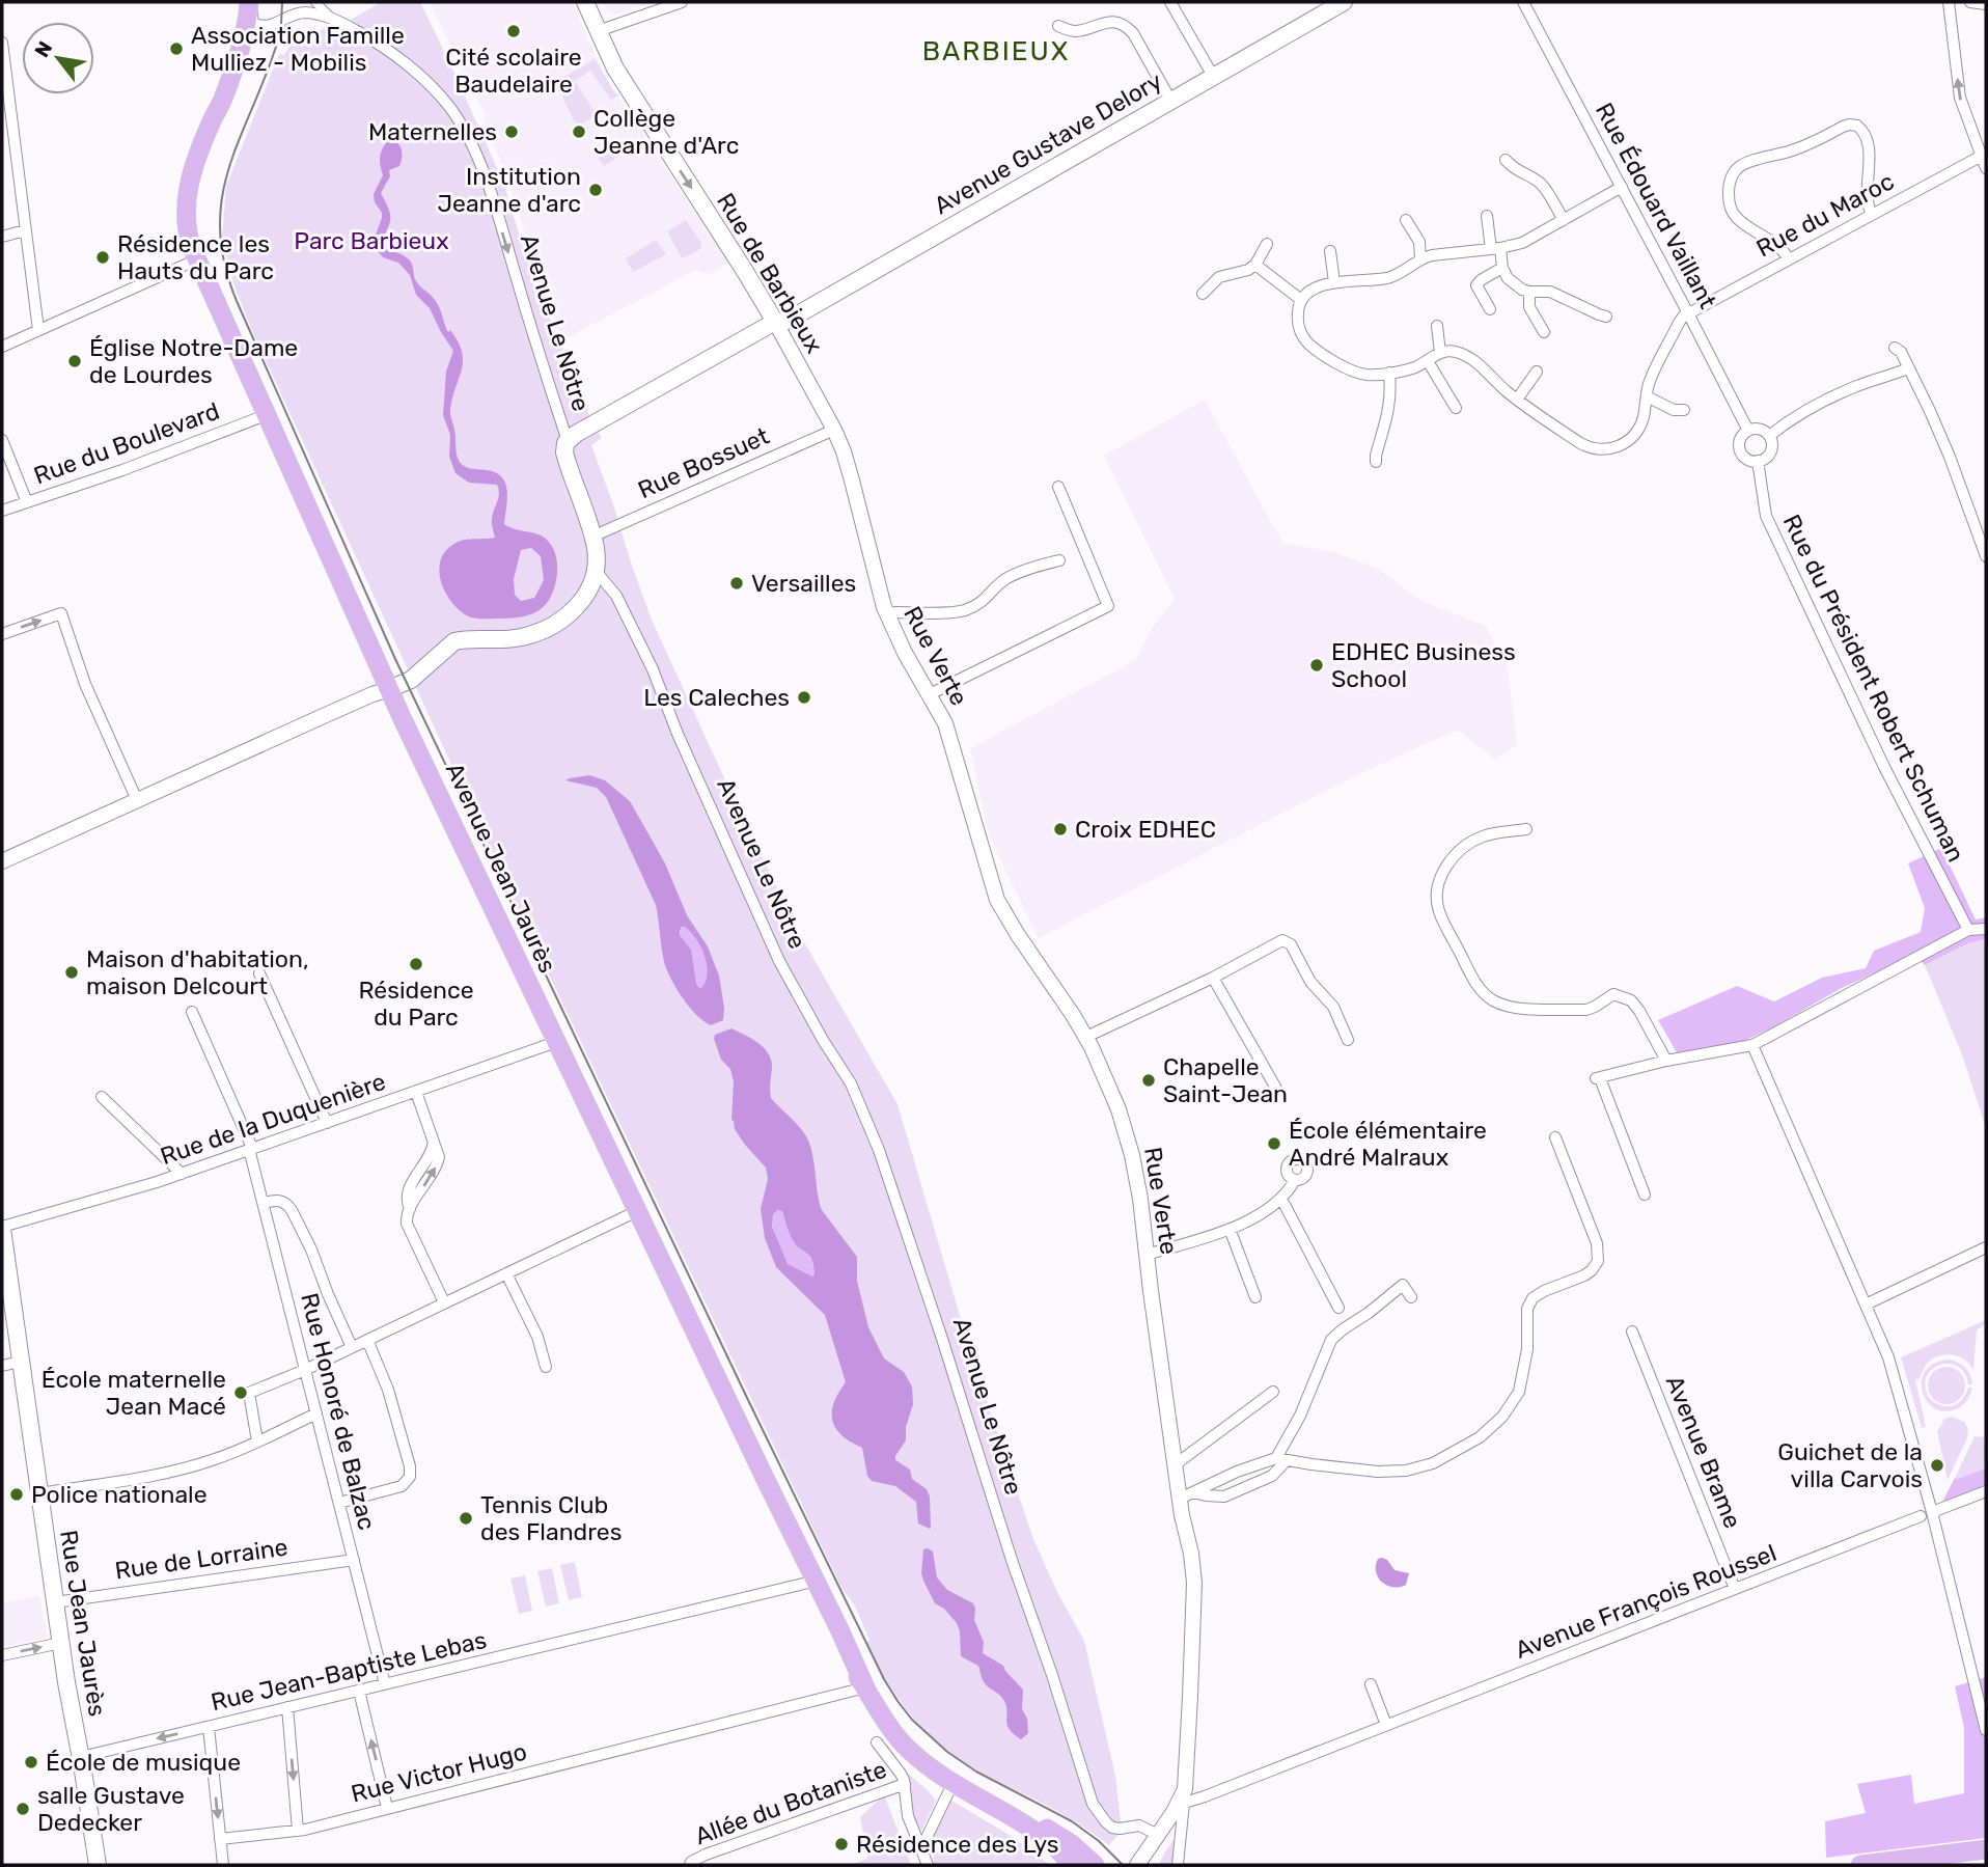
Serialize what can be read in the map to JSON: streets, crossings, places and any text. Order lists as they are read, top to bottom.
{
  "streets": {
    "main road": [
      "Avenue Gustave Delory",
      "Rue de Barbieux",
      "Avenue Le Nôtre",
      "Avenue Jean Jaurès",
      "Rue Jean Jaurès"
    ],
    "street": [
      "Rue Édouard Vaillant",
      "Rue du Maroc",
      "Rue du Boulevard",
      "Rue Bossuet",
      "Rue Verte",
      "Rue du Président Robert Schuman",
      "Rue de la Duquenière",
      "Rue Honoré de Balzac",
      "Avenue Brame",
      "Rue de Lorraine",
      "Avenue François Roussel",
      "Rue Jean-Baptiste Lebas",
      "Rue Victor Hugo",
      "Allée du Botaniste"
    ]
  },
  "crossings": [
    ["Avenue Gustave Delory", "Rue de Barbieux"],
    ["Avenue Gustave Delory", "Avenue Le Nôtre"],
    ["Rue Édouard Vaillant", "Rue du Maroc"],
    ["Rue Édouard Vaillant", "Rue du Président Robert Schuman"],
    ["Rue de Barbieux", "Rue Bossuet"],
    ["Rue de Barbieux", "Rue Verte"],
    ["Avenue Le Nôtre", "Rue Bossuet"],
    ["Avenue Le Nôtre", "Rue Verte"],
    ["Avenue Le Nôtre", "Avenue Jean Jaurès"],
    ["Rue du Boulevard", "Avenue Jean Jaurès"],
    ["Rue Verte", "Avenue François Roussel"],
    ["Avenue Jean Jaurès", "Rue de la Duquenière"],
    ["Avenue Jean Jaurès", "Rue Jean-Baptiste Lebas"],
    ["Avenue Jean Jaurès", "Rue Victor Hugo"],
    ["Rue de la Duquenière", "Rue Honoré de Balzac"],
    ["Rue de la Duquenière", "Rue Jean Jaurès"],
    ["Rue Honoré de Balzac", "Rue de Lorraine"],
    ["Rue Honoré de Balzac", "Rue Jean-Baptiste Lebas"],
    ["Avenue Brame", "Avenue François Roussel"],
    ["Rue de Lorraine", "Rue Jean Jaurès"],
    ["Rue Jean Jaurès", "Rue Jean-Baptiste Lebas"]
  ],
  "one_way": ["Rue de Barbieux"],
  "districts": ["BARBIEUX"],
  "parks": ["Parc Barbieux"],
  "places": [
    "Cité scolaire Baudelaire",
    "Association Famille Mulliez - Mobilis",
    "Maternelles",
    "Collège Jeanne d'Arc",
    "Institution Jeanne d'arc",
    "Résidence les Hauts du Parc",
    "Église Notre-Dame de Lourdes",
    "Versailles",
    "EDHEC Business School",
    "Les Caleches",
    "Croix EDHEC",
    "Résidence du Parc",
    "Maison d'habitation, maison Delcourt",
    "Chapelle Saint-Jean",
    "École élémentaire André Malraux",
    "École maternelle Jean Macé",
    "Guichet de la villa Carvois",
    "Police nationale",
    "Tennis Club des Flandres",
    "École de musique",
    "salle Gustave Dedecker",
    "Résidence des Lys"
  ],
  "north": "top left"
}
